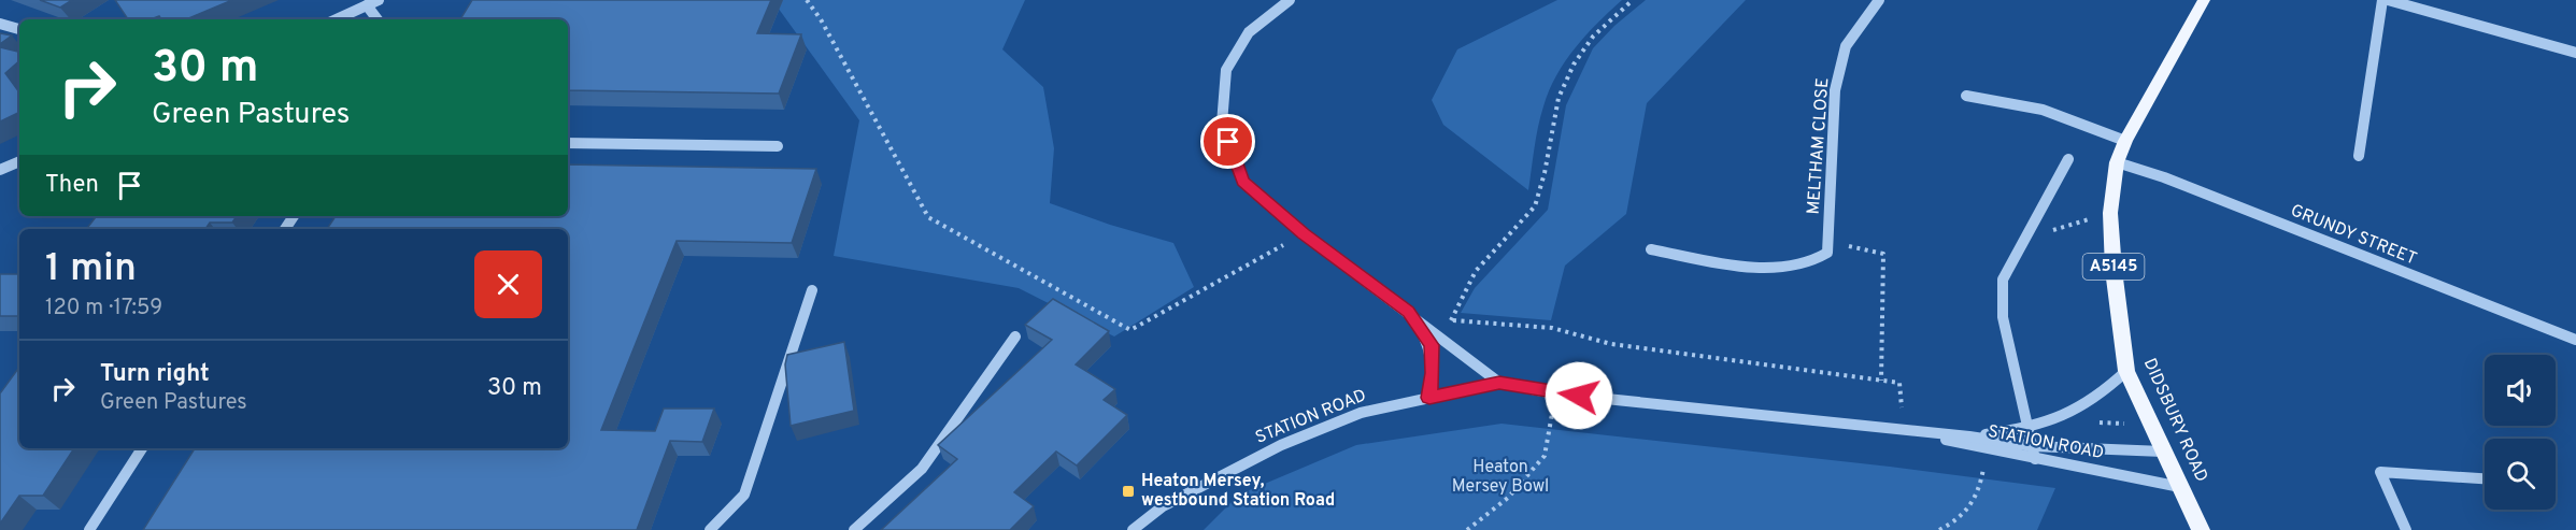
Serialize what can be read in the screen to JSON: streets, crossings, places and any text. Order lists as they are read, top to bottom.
{
  "streets": {
    "main road": ["A5145", "DIDSBURY ROAD"],
    "street": ["MELTHAM CLOSE", "GRUNDY STREET", "STATION ROAD"]
  },
  "crossings": [
    ["GRUNDY STREET", "DIDSBURY ROAD"],
    ["STATION ROAD", "DIDSBURY ROAD"]
  ],
  "parks": ["Heaton Mersey Bowl"],
  "places": {
    "transit": ["Heaton Mersey, westbound Station Road"]
  },
  "page": {
    "turn": ["30 m", "Green Pastures"],
    "then": "Then",
    "heading": ["1 min", "120 m · 17:59"],
    "list": [
      {
        "name": "Turn right",
        "note": "Green Pastures",
        "value": "30 m"
      }
    ]
  }
}
